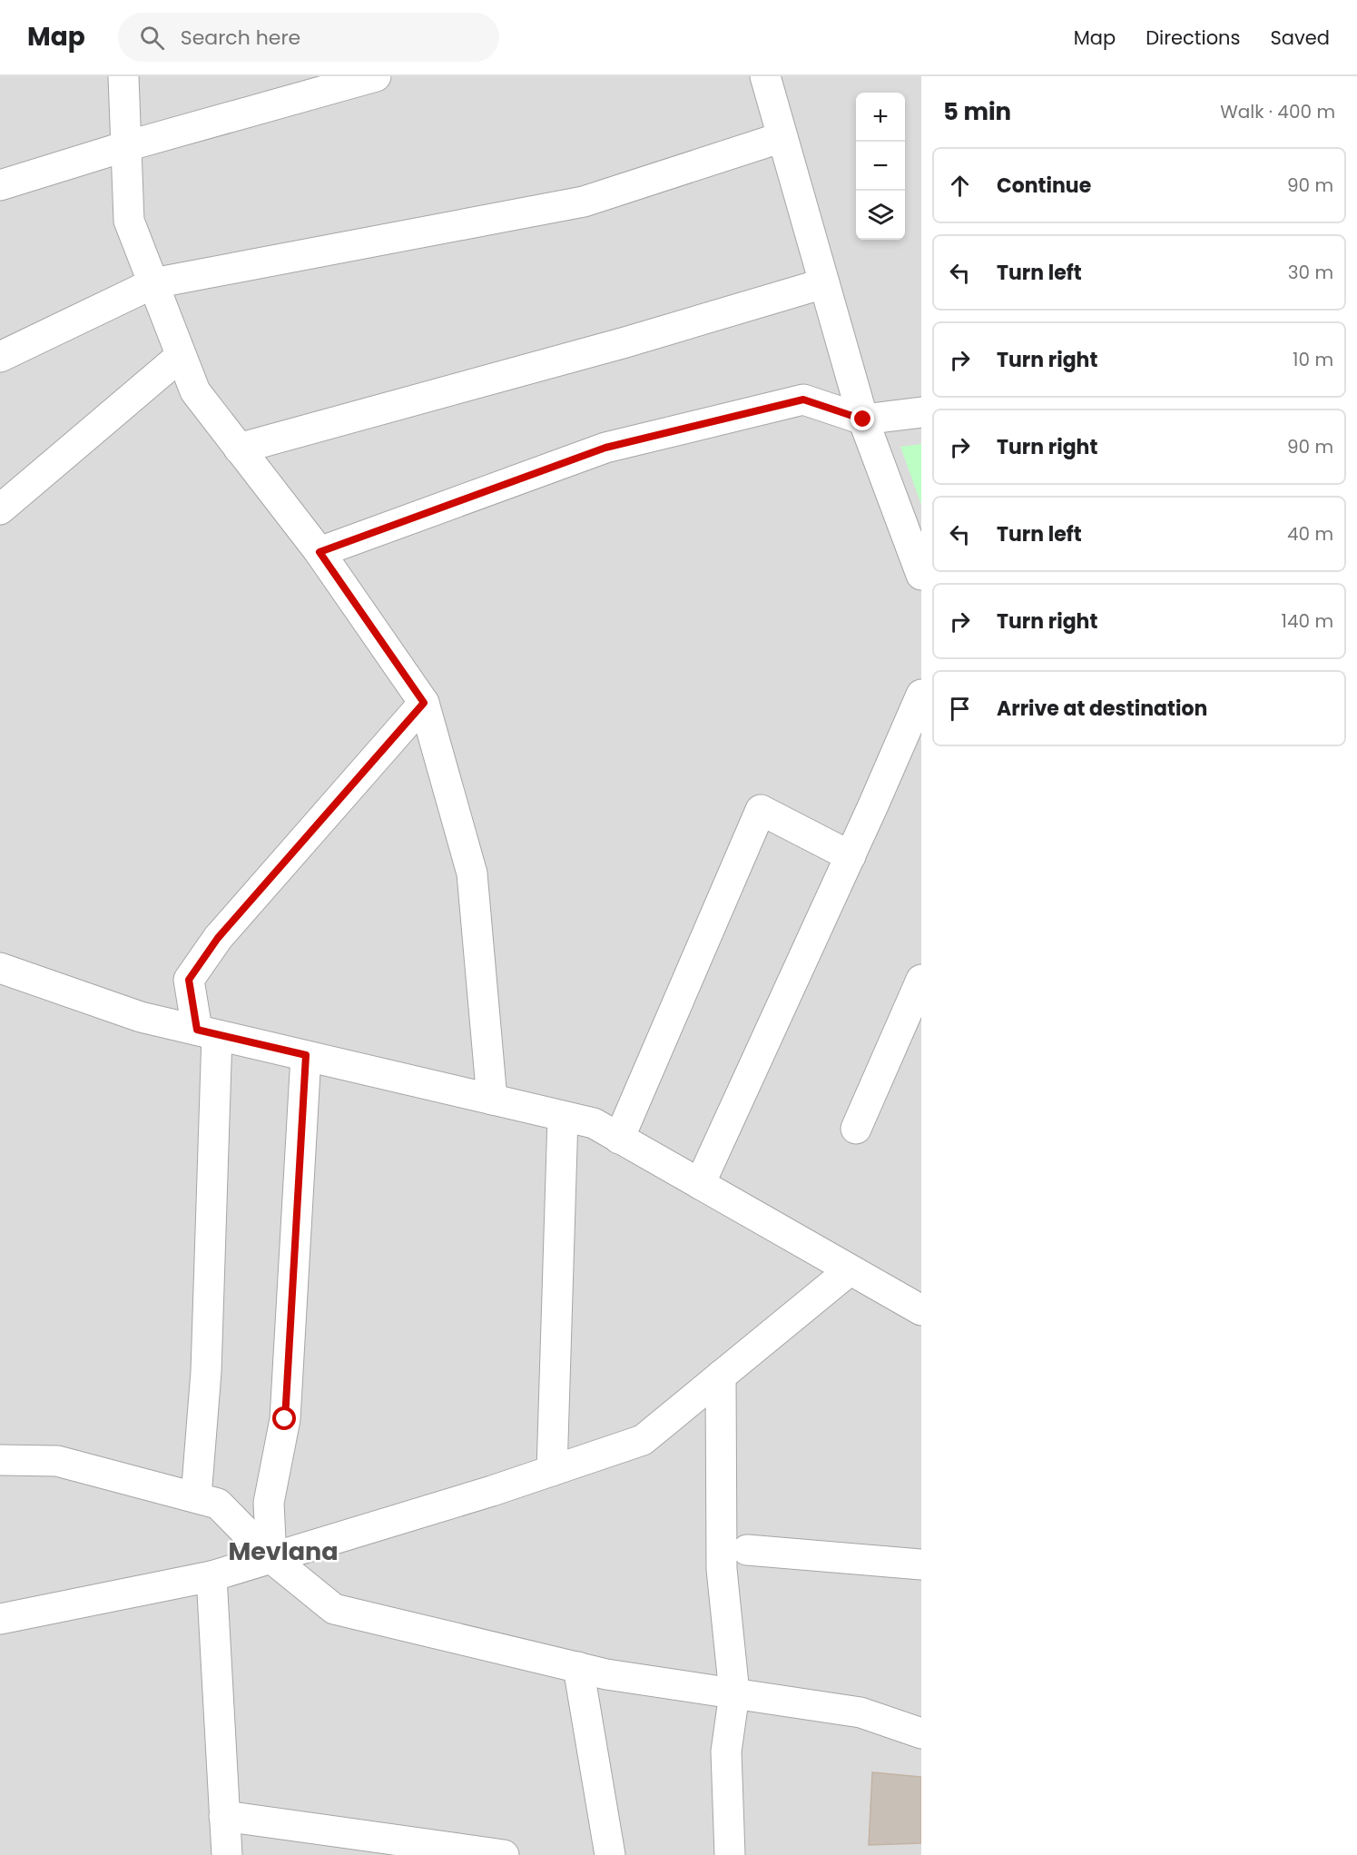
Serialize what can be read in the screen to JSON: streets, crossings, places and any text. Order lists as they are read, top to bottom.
{
  "districts": ["Mevlana"],
  "page": {
    "header": "Map",
    "search": "Search here",
    "nav": ["Map", "Directions", "Saved"],
    "heading": ["5 min", "Walk · 400 m"],
    "map_buttons": ["+", "−"],
    "list": [
      ["Continue", "90 m"],
      ["Turn left", "30 m"],
      ["Turn right", "10 m"],
      ["Turn right", "90 m"],
      ["Turn left", "40 m"],
      ["Turn right", "140 m"],
      "Arrive at destination"
    ]
  }
}
